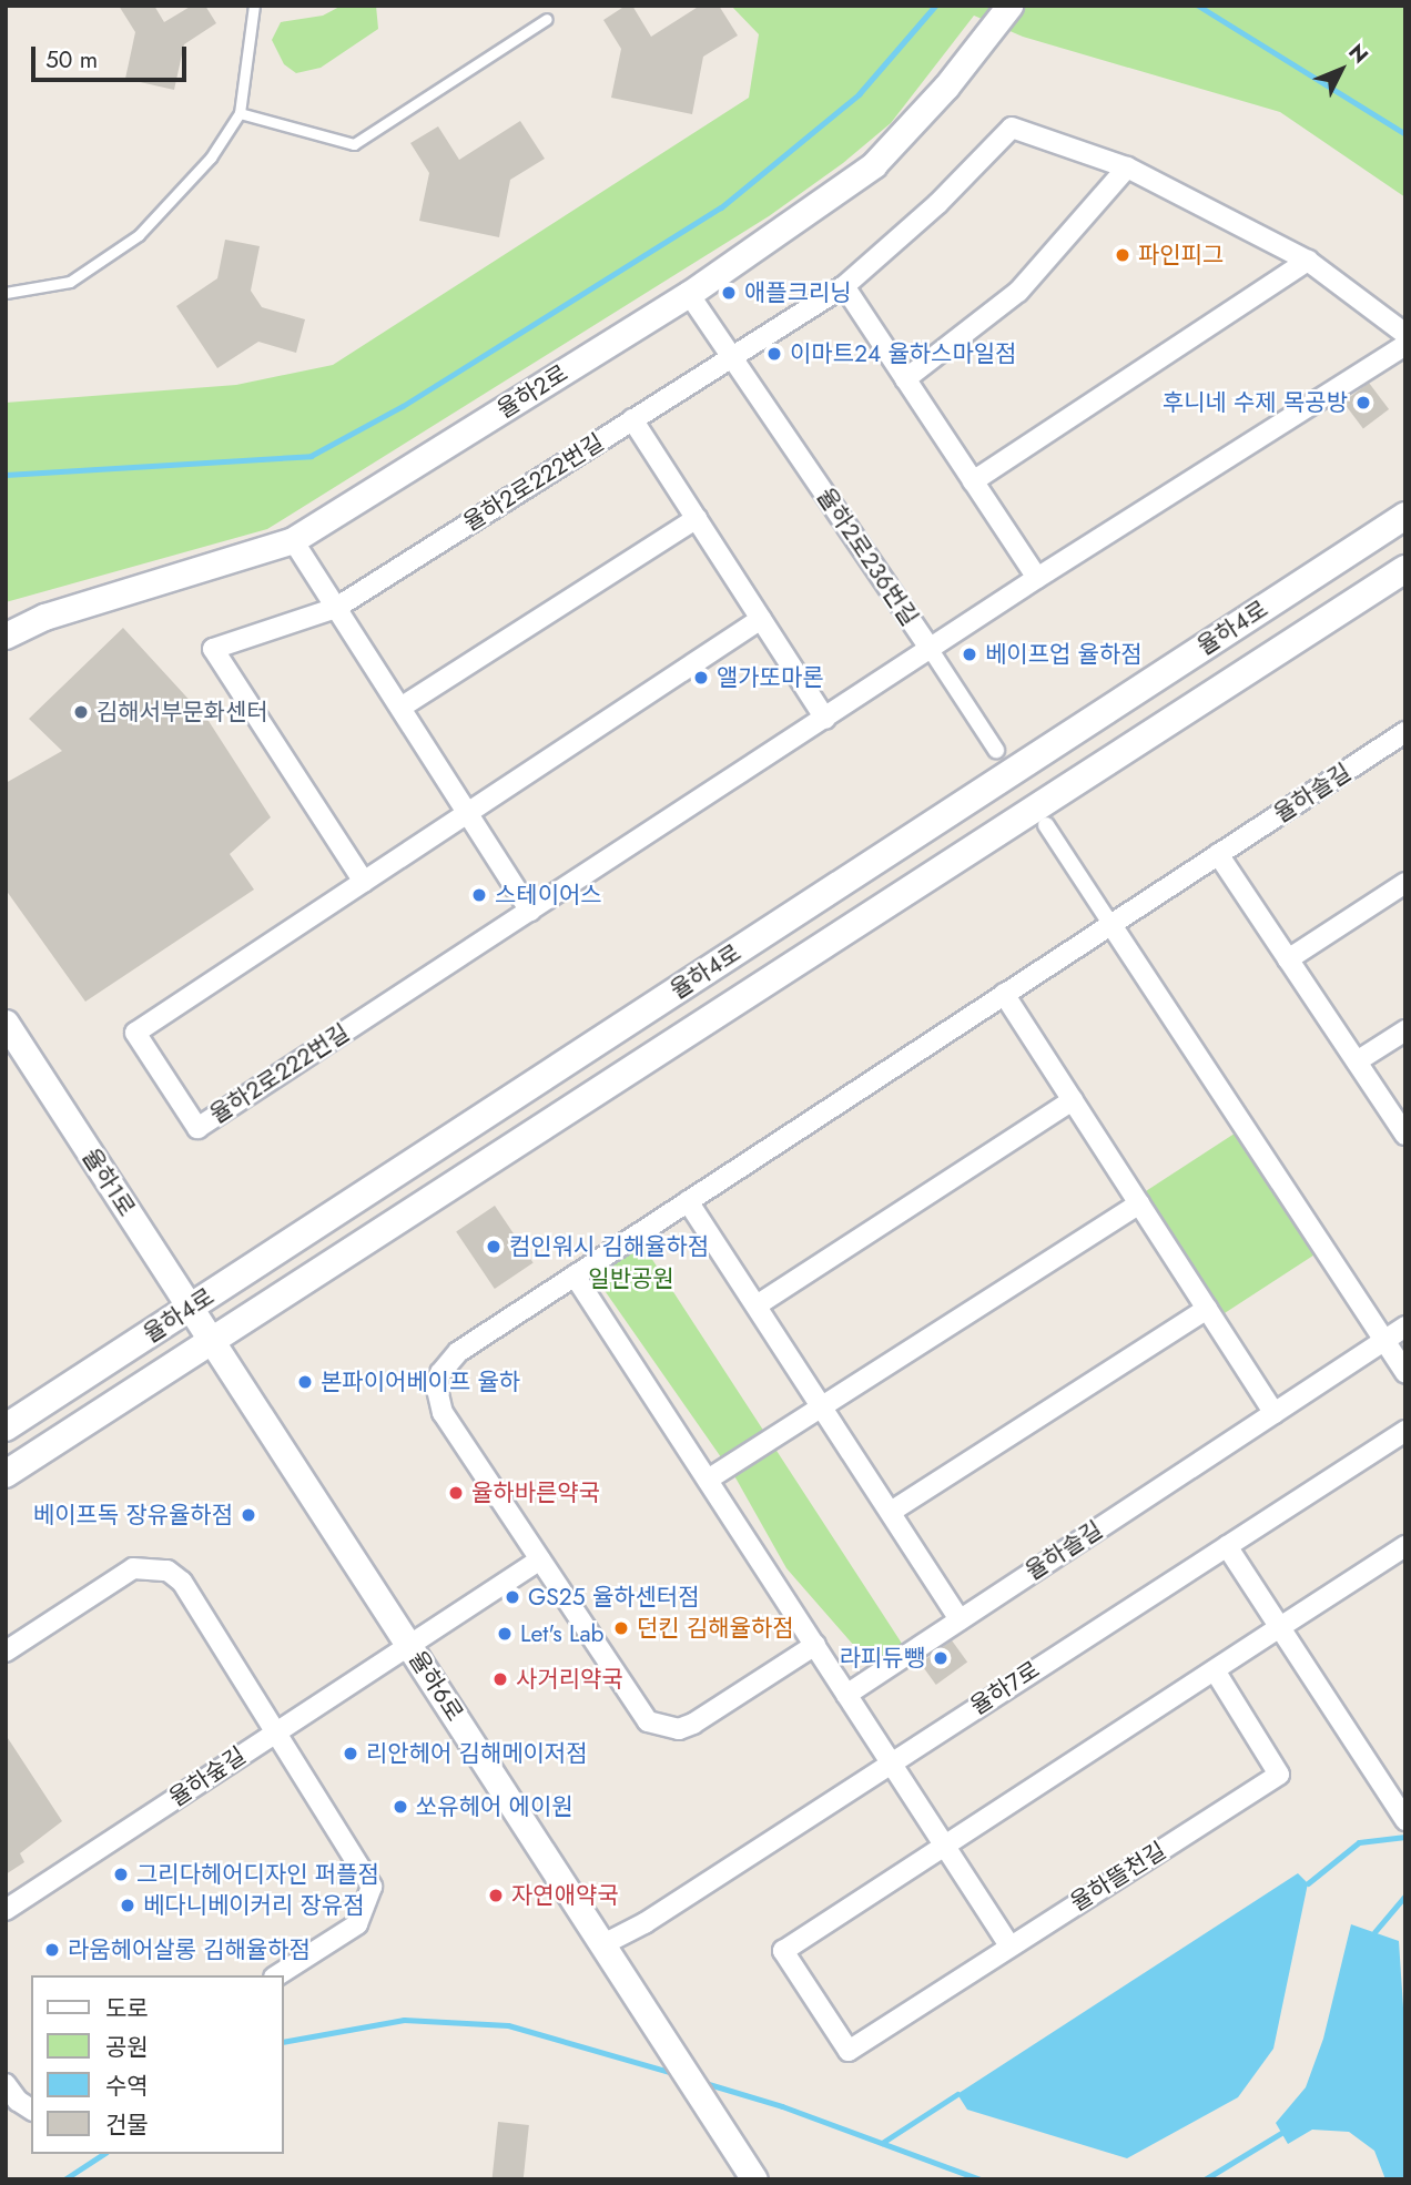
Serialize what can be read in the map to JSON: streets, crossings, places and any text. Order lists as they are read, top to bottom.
{
  "streets": {
    "main road": ["율하4로"],
    "street": [
      "율하2로",
      "율하2로222번길",
      "율하2로236번길",
      "율하솔길",
      "율하1로",
      "율하6로",
      "율하7로",
      "율하숲길",
      "율하뜰천길"
    ]
  },
  "crossings": [
    ["율하2로", "율하2로236번길"],
    ["율하2로222번길", "율하2로236번길"],
    ["율하4로", "율하1로"],
    ["율하4로", "율하6로"],
    ["율하솔길", "율하숲길"],
    ["율하1로", "율하6로"],
    ["율하6로", "율하7로"],
    ["율하6로", "율하숲길"]
  ],
  "parks": ["일반공원"],
  "places": [
    "파인피그",
    "애플크리닝",
    "이마트24 율하스마일점",
    "후니네 수제 목공방",
    "베이프업 율하점",
    "앨가또마론",
    "김해서부문화센터",
    "스테이어스",
    "컴인워시 김해율하점",
    "본파이어베이프 율하",
    "율하바른약국",
    "베이프독 장유율하점",
    "GS25 율하센터점",
    "던킨 김해율하점",
    "Let's Lab",
    "라피듀뺑",
    "사거리약국",
    "리안헤어 김해메이저점",
    "쏘유헤어 에이원",
    "그리다헤어디자인 퍼플점",
    "자연애약국",
    "베다니베이커리 장유점",
    "라움헤어살롱 김해율하점"
  ],
  "legend": [
    "도로",
    "공원",
    "수역",
    "건물"
  ],
  "scale_bar": "50 m",
  "north": "top right"
}
